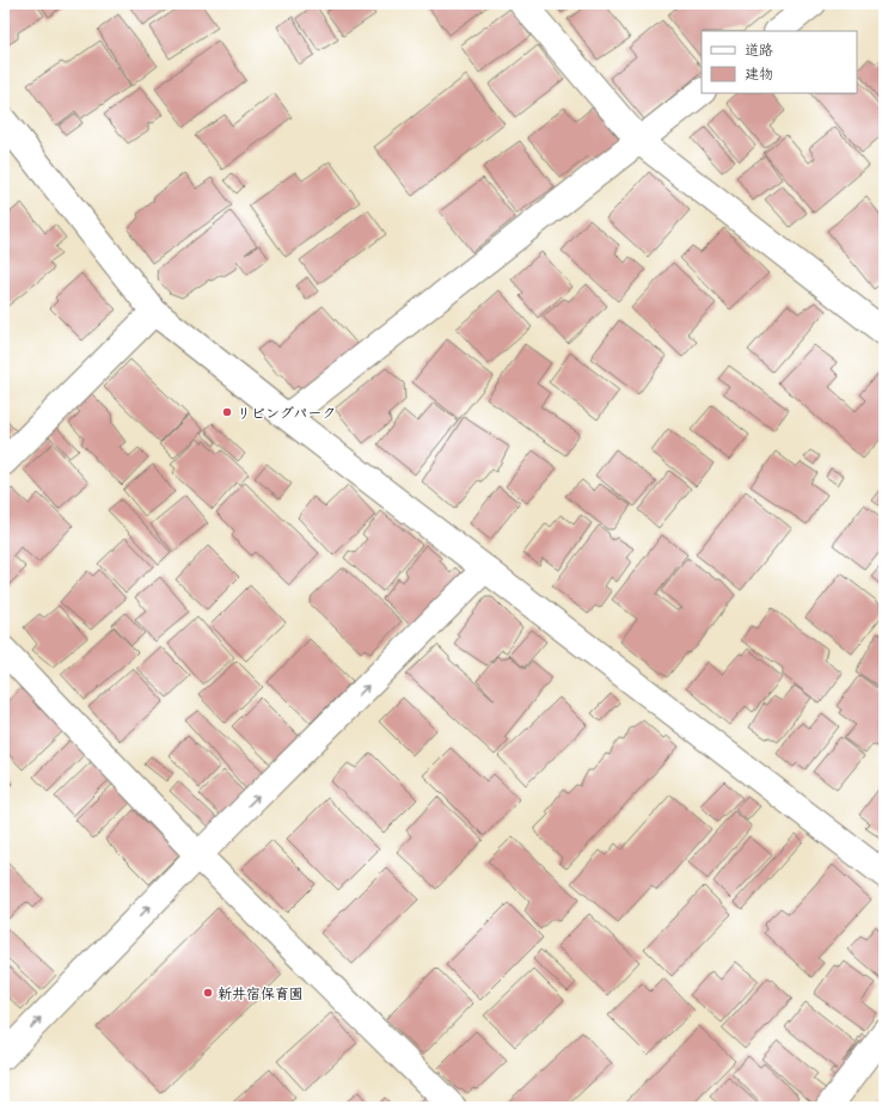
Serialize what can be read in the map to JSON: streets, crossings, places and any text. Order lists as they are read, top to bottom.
{
  "places": ["リビングパーク", "新井宿保育園"],
  "legend": ["道路", "建物"]
}
